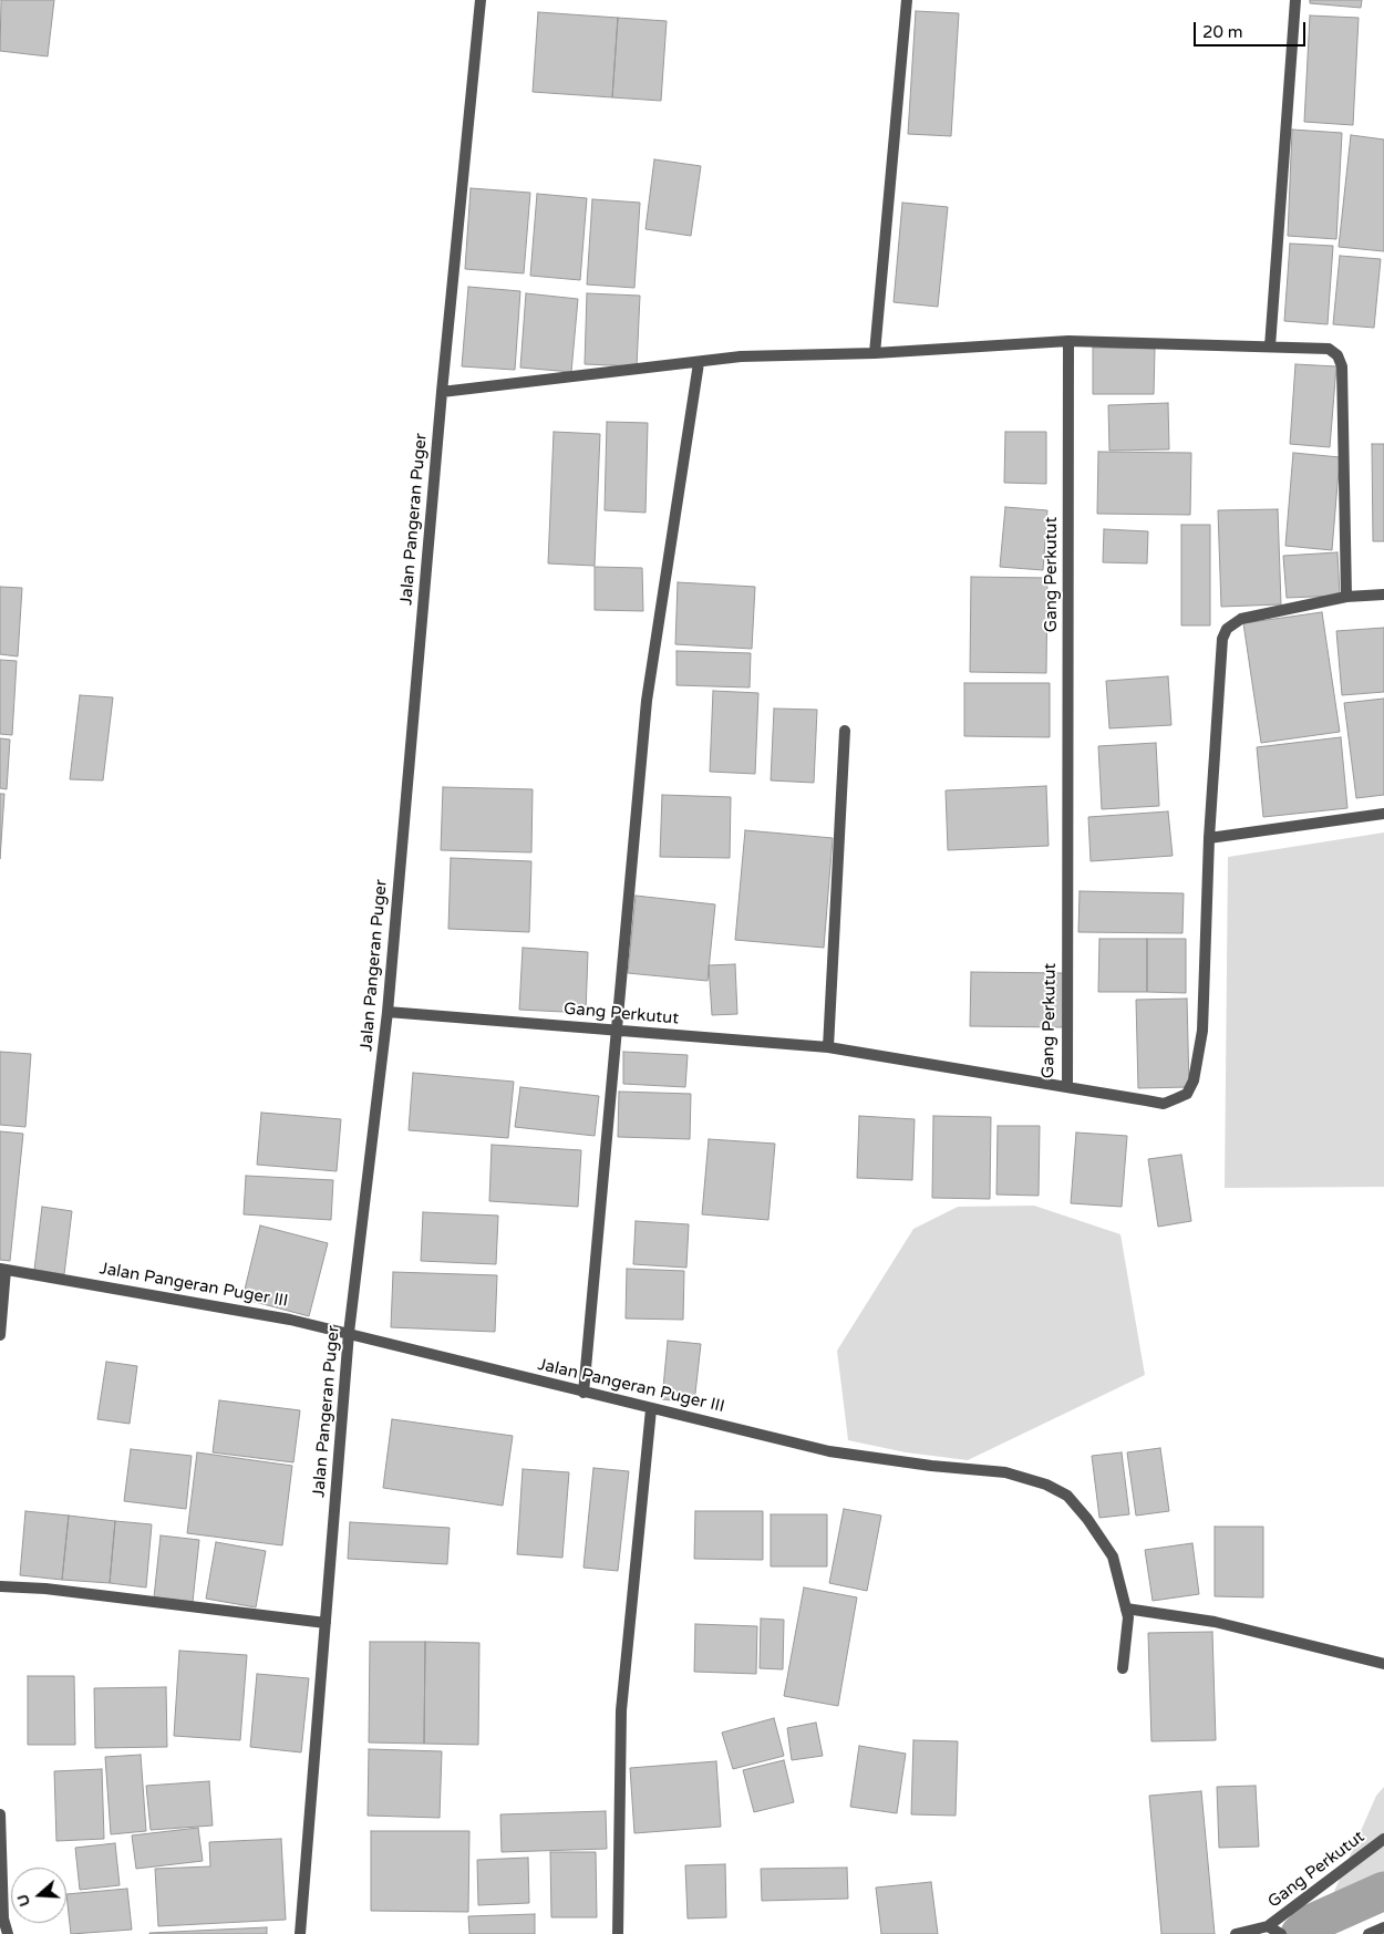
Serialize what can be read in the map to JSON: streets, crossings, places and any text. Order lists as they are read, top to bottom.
{
  "streets": {
    "street": ["Jalan Pangeran Puger", "Gang Perkutut", "Jalan Pangeran Puger III"]
  },
  "crossings": [
    ["Jalan Pangeran Puger", "Gang Perkutut"],
    ["Jalan Pangeran Puger", "Jalan Pangeran Puger III"]
  ],
  "scale_bar": "20 m",
  "north": "left"
}
